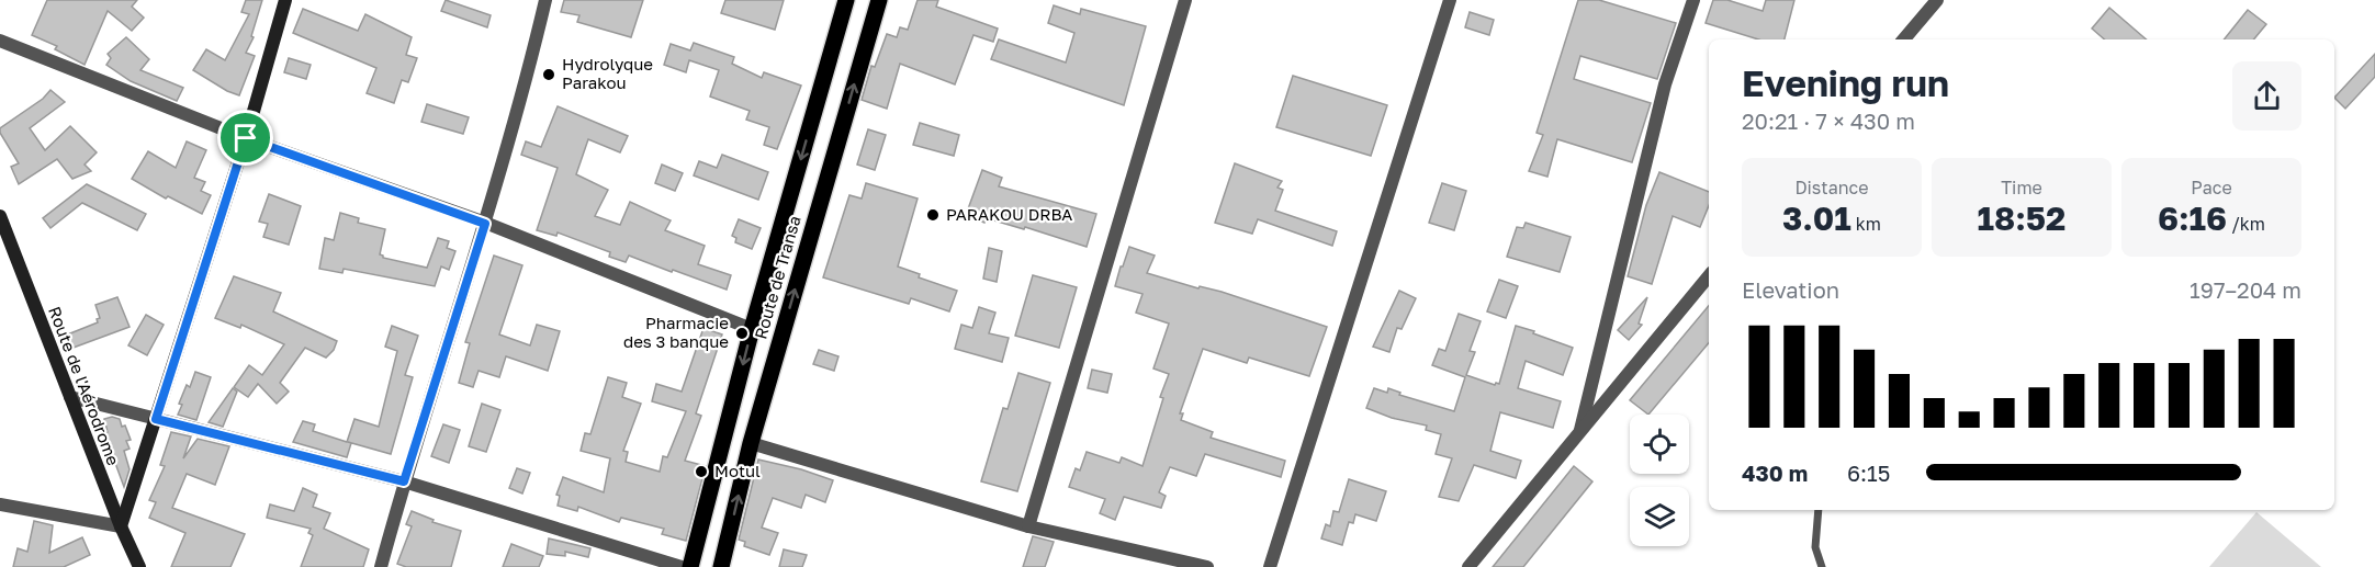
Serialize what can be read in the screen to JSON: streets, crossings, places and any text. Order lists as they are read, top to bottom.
{
  "streets": {
    "main road": ["Route de Transa"],
    "street": ["Route de l'Aérodrome"]
  },
  "places": [
    "Hydrolyque Parakou",
    "PARAKOU DRBA",
    "Pharmacie des 3 banque",
    "Motul"
  ],
  "page": {
    "heading": ["Evening run", "20:21 · 7 × 430 m"],
    "stats": [
      ["Distance", "3.01 km"],
      ["Time", "18:52"],
      ["Pace", "6:16 /km"]
    ],
    "chart": ["Elevation", "197–204 m"],
    "list": [
      {
        "name": "430 m",
        "note": "6:15"
      }
    ]
  }
}
